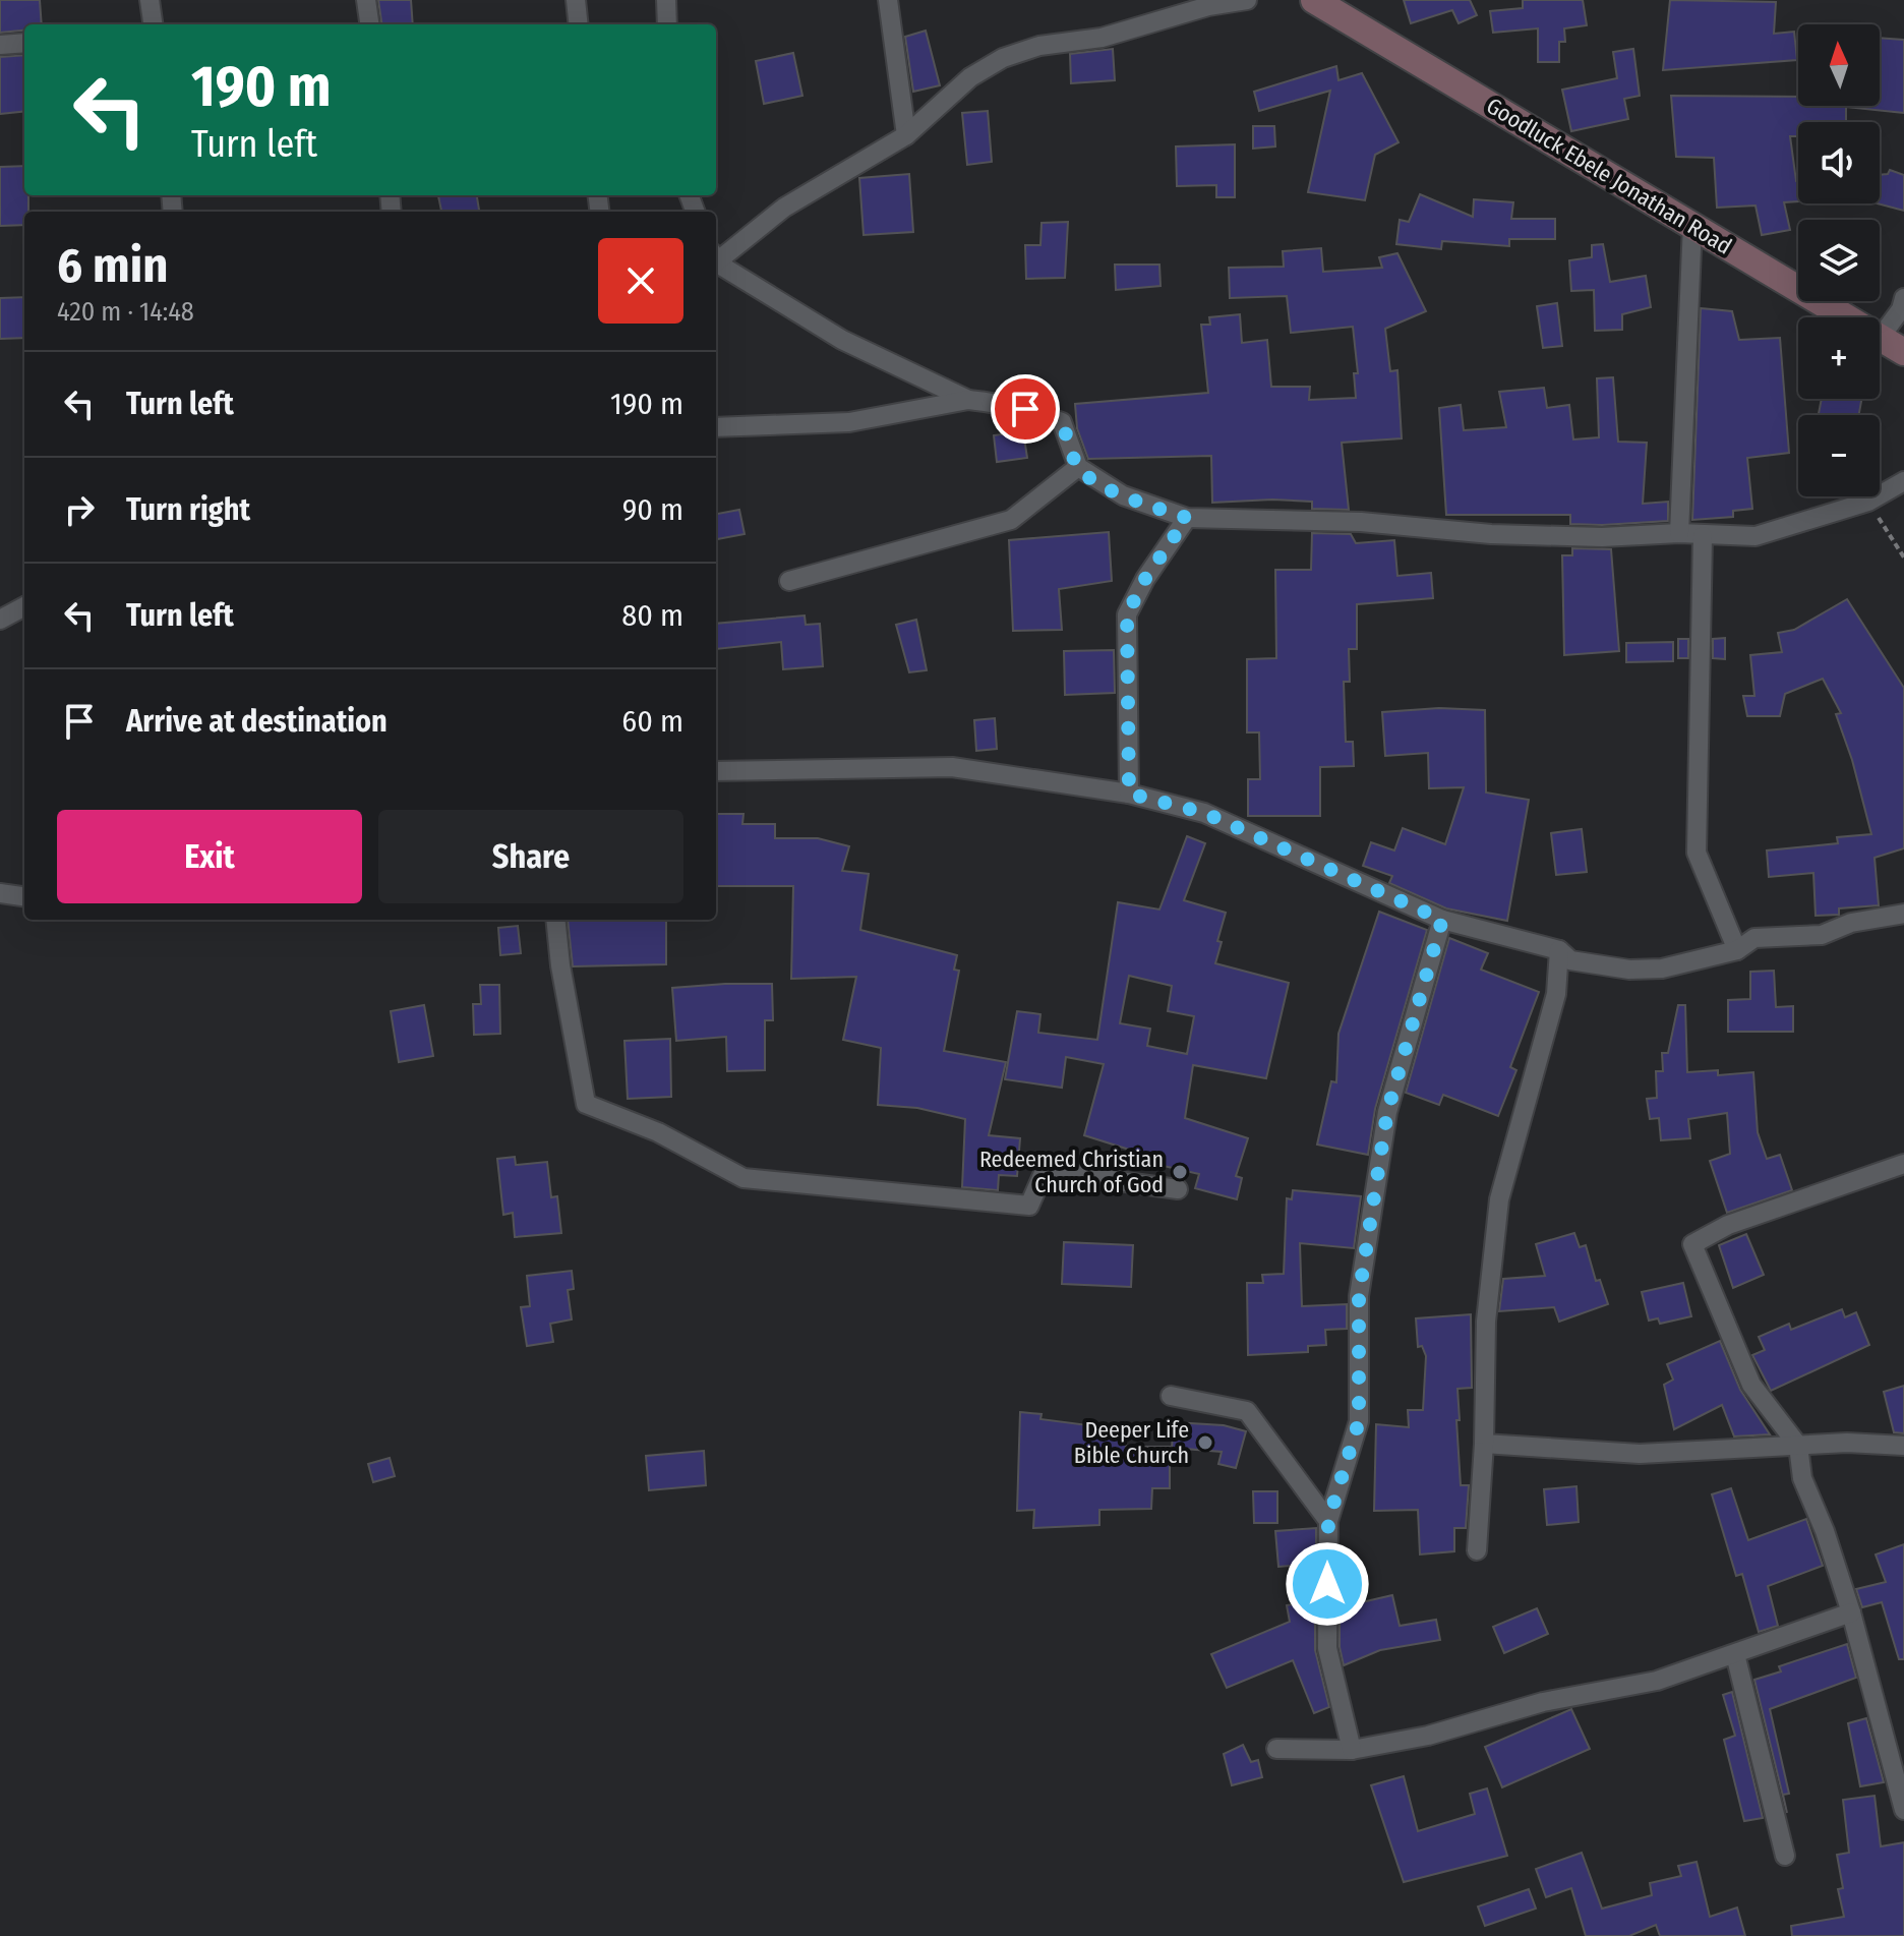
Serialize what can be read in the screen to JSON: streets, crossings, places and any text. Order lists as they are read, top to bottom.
{
  "streets": {
    "main road": ["Goodluck Ebele Jonathan Road"]
  },
  "places": ["Redeemed Christian Church of God", "Deeper Life Bible Church"],
  "north": "top",
  "page": {
    "map_buttons": ["+", "−"],
    "turn": ["190 m", "Turn left"],
    "heading": ["6 min", "420 m · 14:48"],
    "list": [
      {
        "name": "Turn left",
        "value": "190 m"
      },
      {
        "name": "Turn right",
        "value": "90 m"
      },
      {
        "name": "Turn left",
        "value": "80 m"
      },
      {
        "name": "Arrive at destination",
        "value": "60 m"
      }
    ],
    "buttons": ["Exit", "Share"]
  }
}
